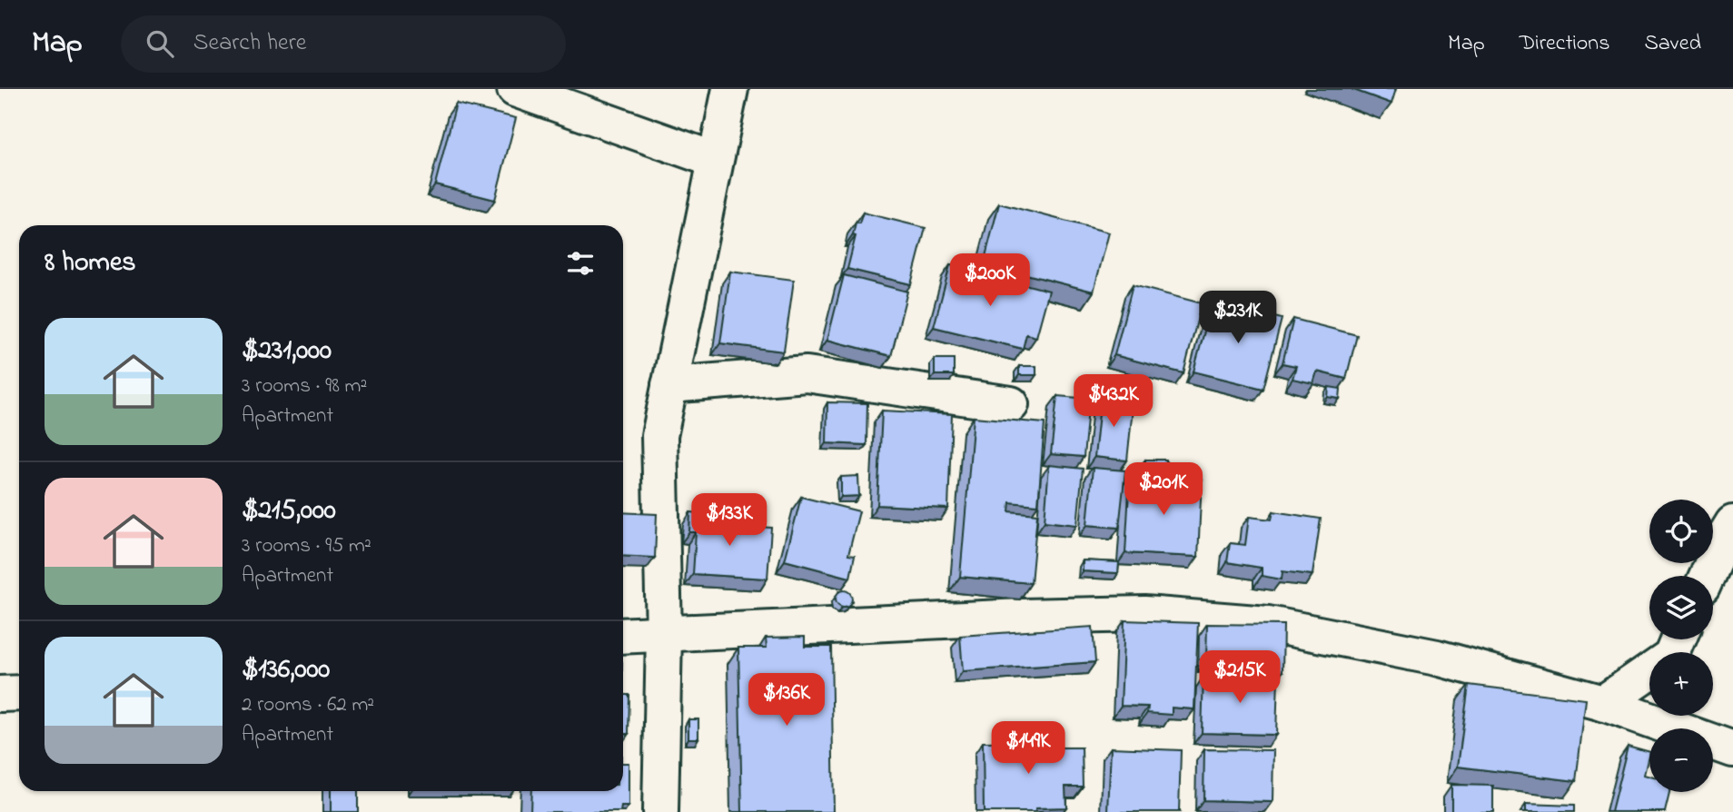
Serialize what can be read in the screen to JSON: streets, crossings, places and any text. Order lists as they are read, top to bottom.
{
  "page": {
    "header": "Map",
    "search": "Search here",
    "nav": ["Map", "Directions", "Saved"],
    "heading": "8 homes",
    "price": [
      "$200K",
      "$231K",
      "$432K",
      "$201K",
      "$133K",
      "$215K",
      "$136K",
      "$149K"
    ],
    "list": [
      {
        "name": "$231,000",
        "note": "3 rooms · 98 m² · Apartment"
      },
      {
        "name": "$215,000",
        "note": "3 rooms · 95 m² · Apartment"
      },
      {
        "name": "$136,000",
        "note": "2 rooms · 62 m² · Apartment"
      }
    ],
    "map_buttons": ["+", "−"]
  }
}
